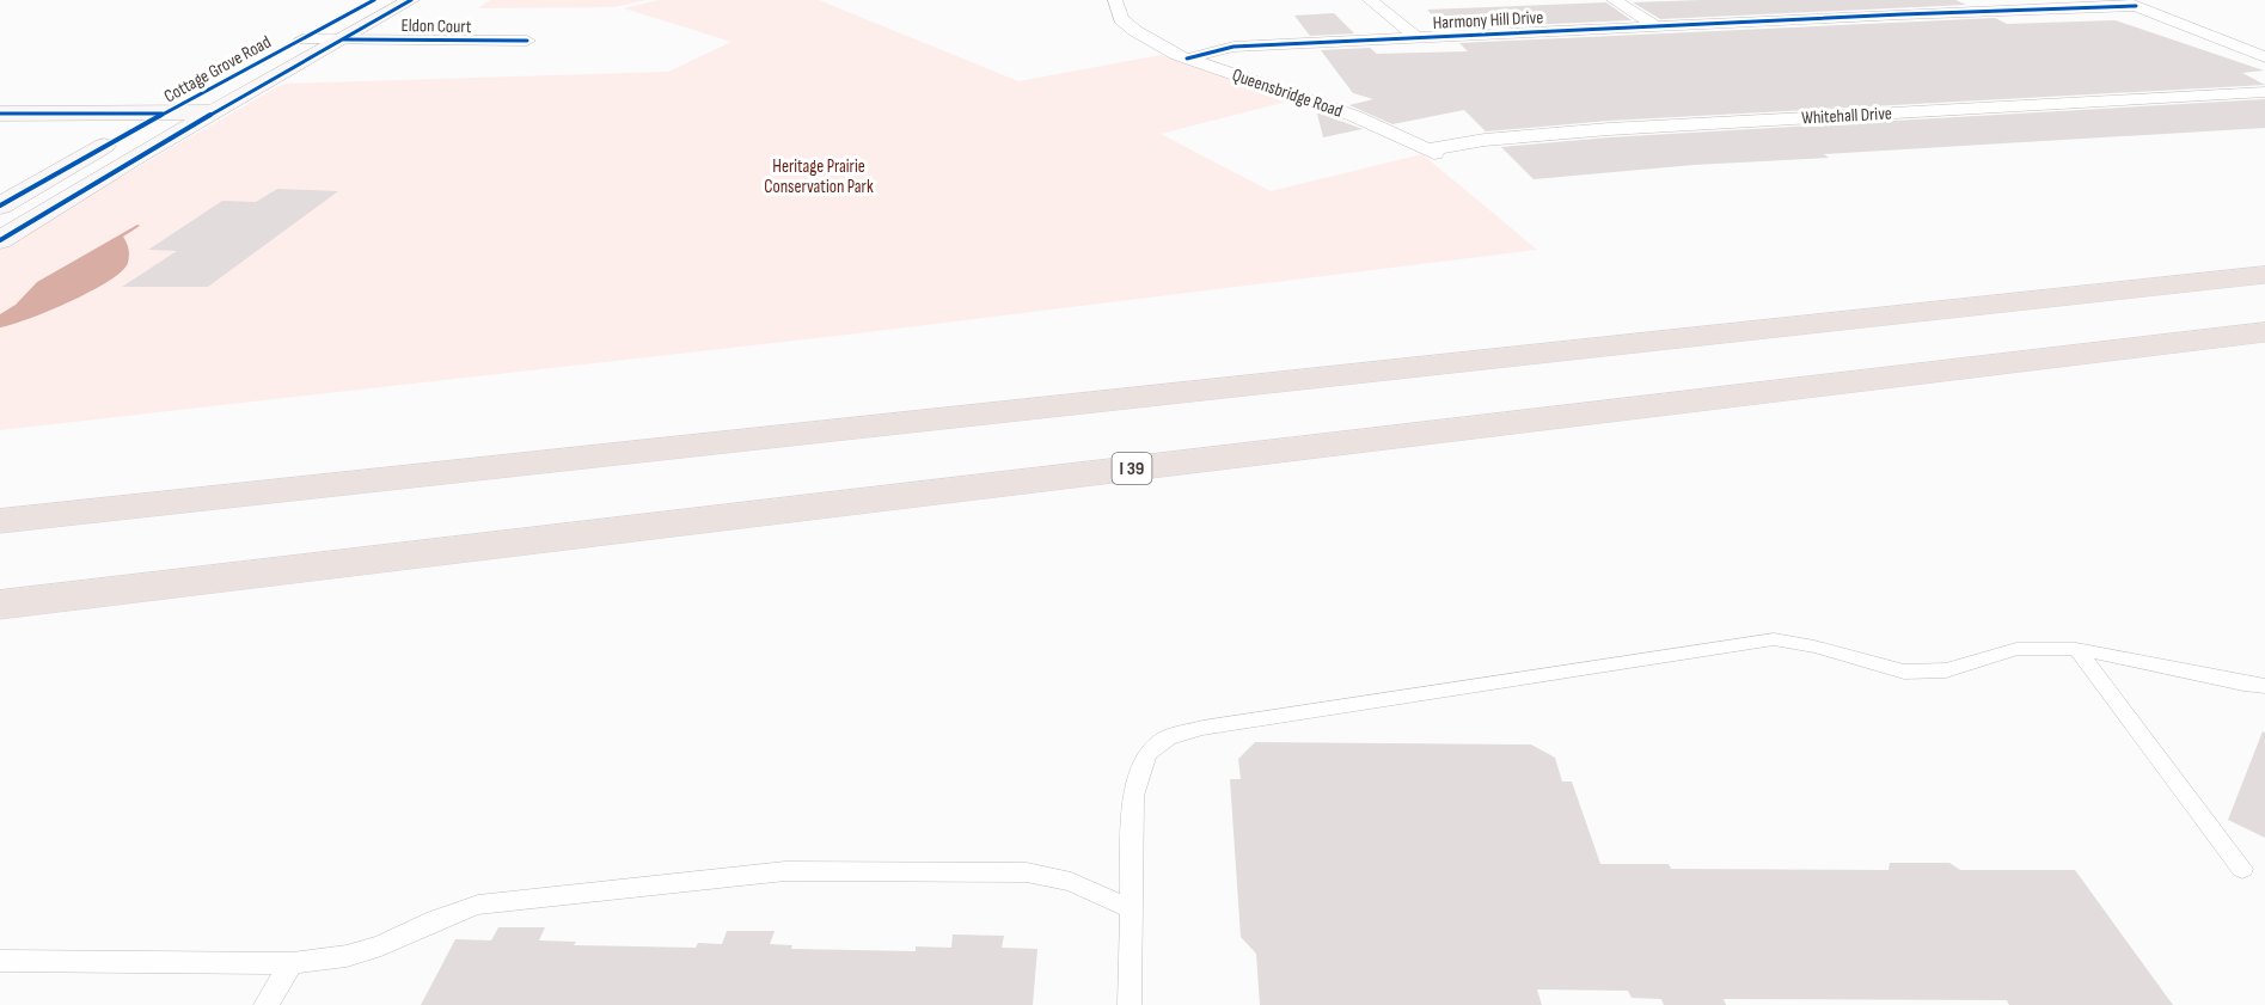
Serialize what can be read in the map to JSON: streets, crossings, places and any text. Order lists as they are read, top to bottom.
{
  "streets": {
    "highway": ["I 39"],
    "main road": ["Cottage Grove Road"],
    "street": [
      "Harmony Hill Drive",
      "Eldon Court",
      "Queensbridge Road",
      "Whitehall Drive"
    ]
  },
  "crossings": [
    ["Harmony Hill Drive", "Queensbridge Road"],
    ["Eldon Court", "Cottage Grove Road"],
    ["Queensbridge Road", "Whitehall Drive"]
  ],
  "parks": ["Heritage Prairie Conservation Park"]
}
